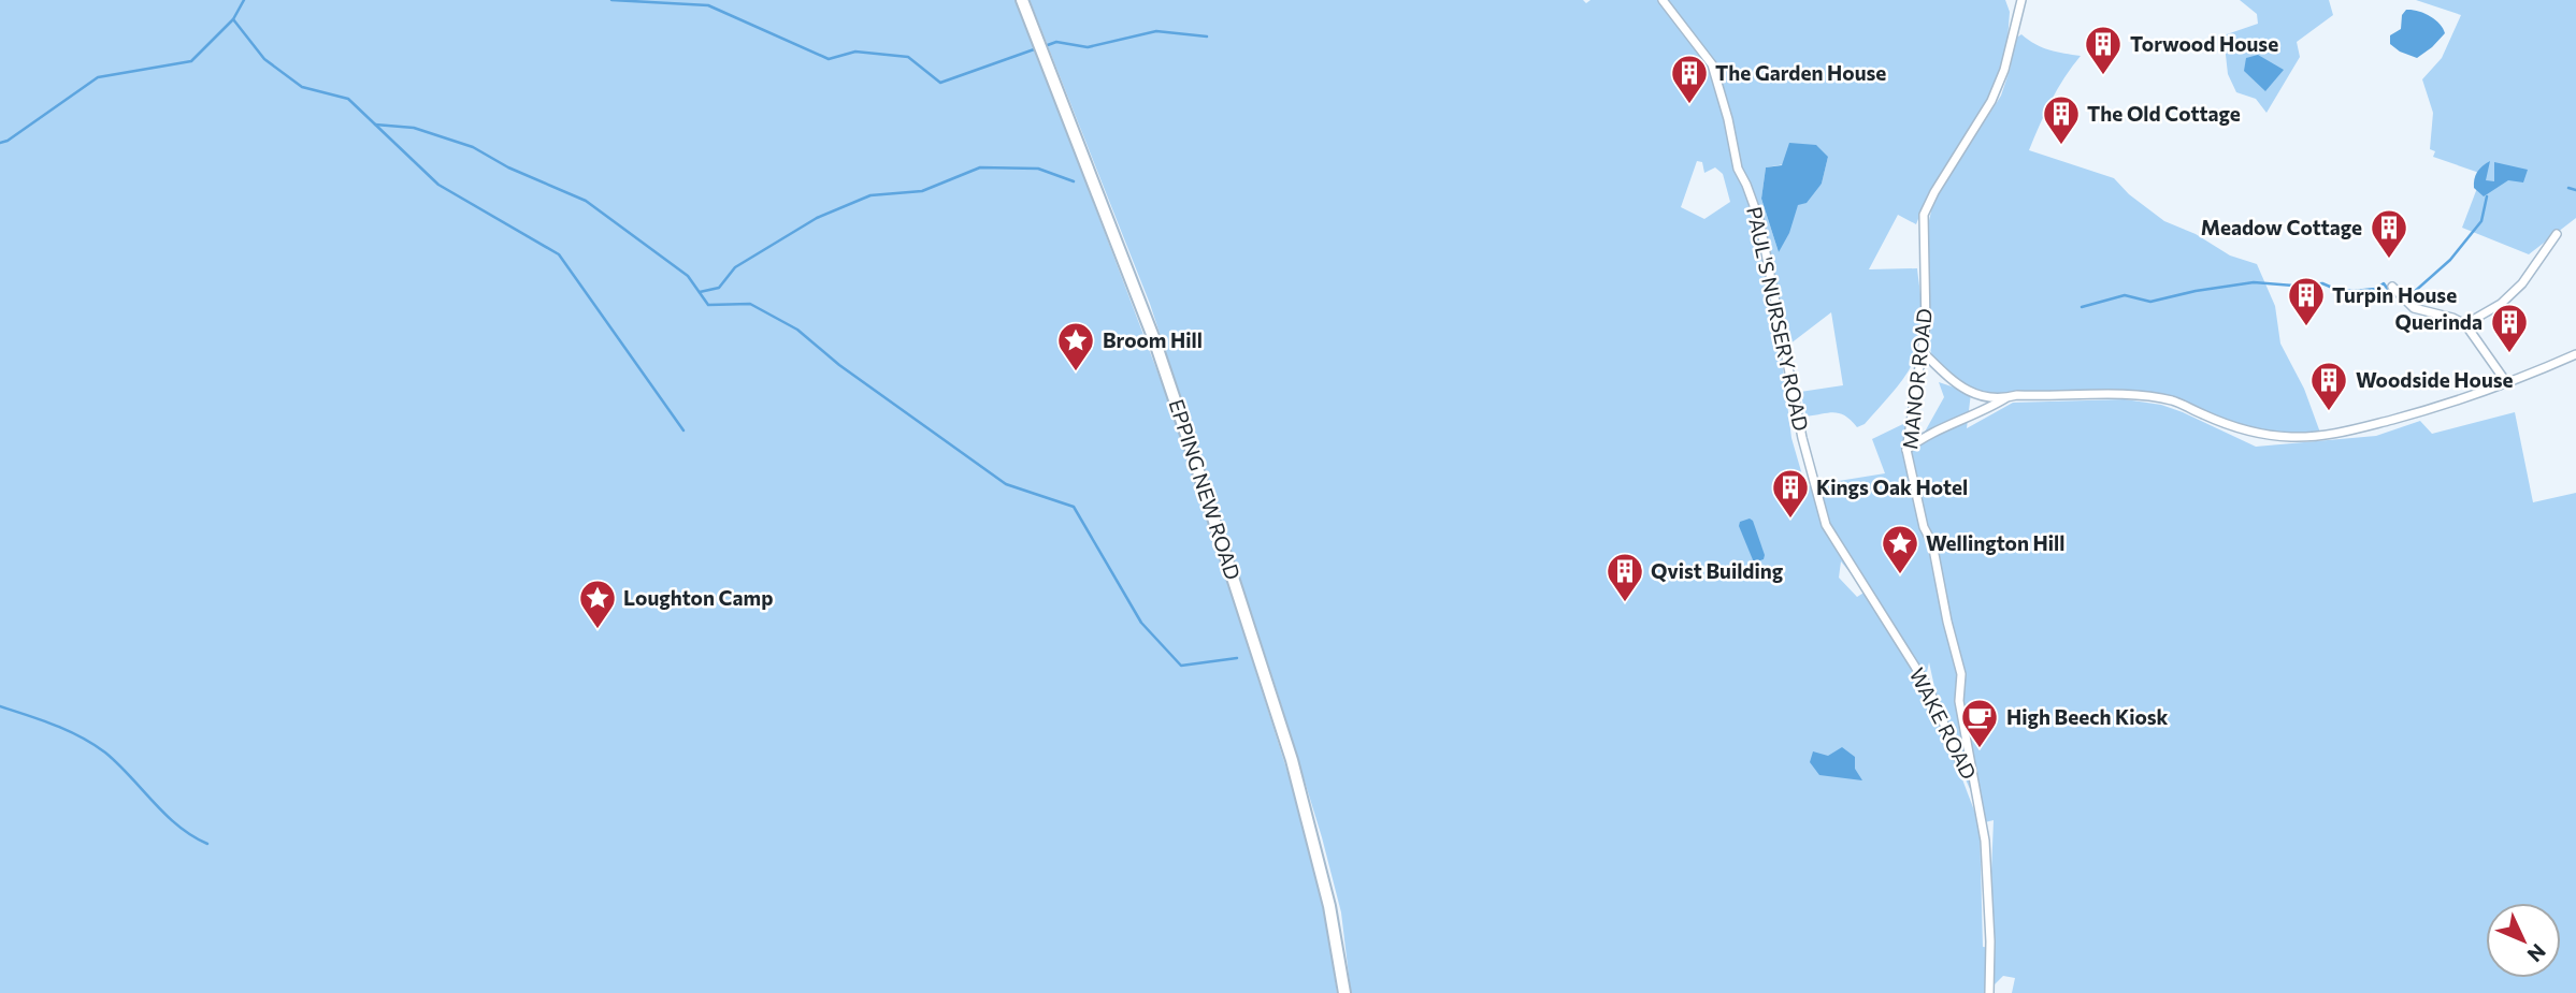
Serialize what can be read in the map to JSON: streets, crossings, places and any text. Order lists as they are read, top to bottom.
{
  "streets": {
    "main road": ["EPPING NEW ROAD"],
    "street": ["PAUL'S NURSERY ROAD", "MANOR ROAD", "WAKE ROAD"]
  },
  "crossings": [
    ["PAUL'S NURSERY ROAD", "WAKE ROAD"],
    ["MANOR ROAD", "WAKE ROAD"]
  ],
  "places": {
    "building": [
      "Torwood House",
      "The Garden House",
      "The Old Cottage",
      "Meadow Cottage",
      "Turpin House",
      "Querinda",
      "Woodside House",
      "Kings Oak Hotel",
      "Qvist Building"
    ],
    "place": ["Broom Hill", "Wellington Hill", "Loughton Camp"],
    "cafe": ["High Beech Kiosk"]
  },
  "north": "bottom right"
}
